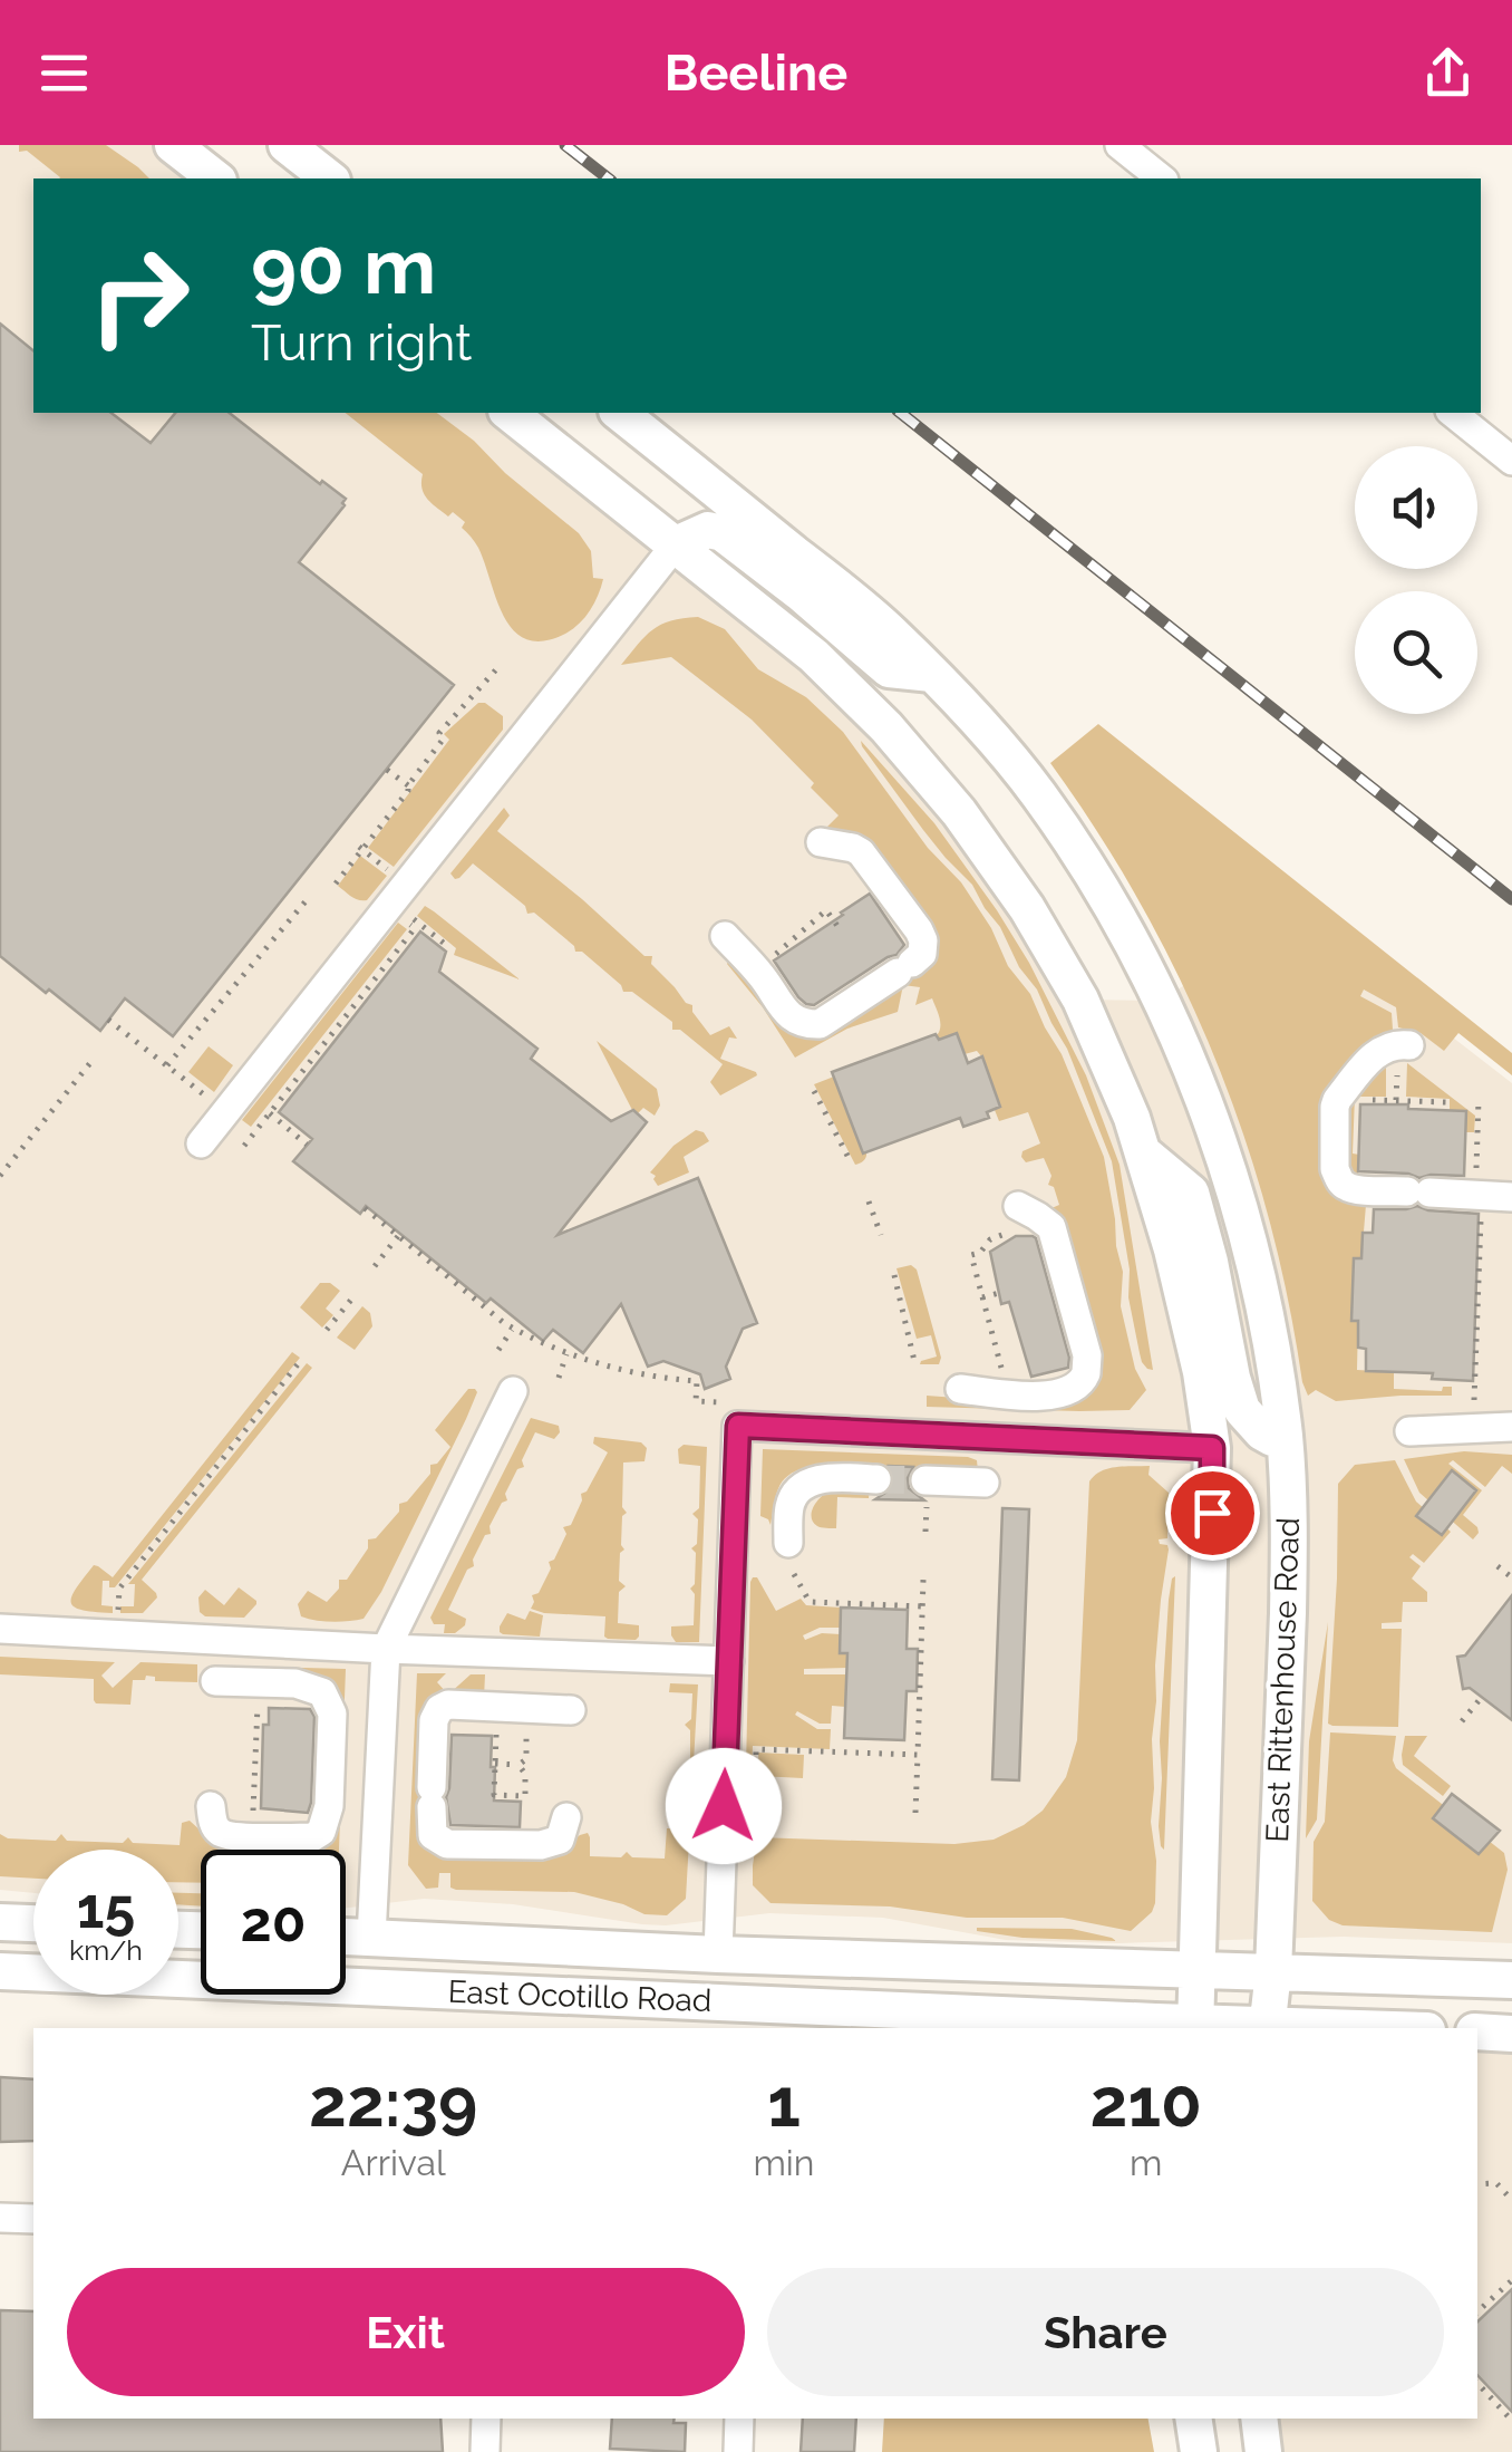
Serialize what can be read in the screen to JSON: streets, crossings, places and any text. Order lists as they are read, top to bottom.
{
  "streets": {
    "main road": ["East Rittenhouse Road", "East Ocotillo Road"]
  },
  "crossings": [
    ["East Rittenhouse Road", "East Ocotillo Road"]
  ],
  "page": {
    "header": "Beeline",
    "turn": ["90 m", "Turn right"],
    "speed": "15 km/h",
    "limit": "20",
    "eta": [
      "22:39",
      "Arrival",
      "1",
      "min",
      "210",
      "m"
    ],
    "buttons": ["Exit", "Share"]
  }
}
